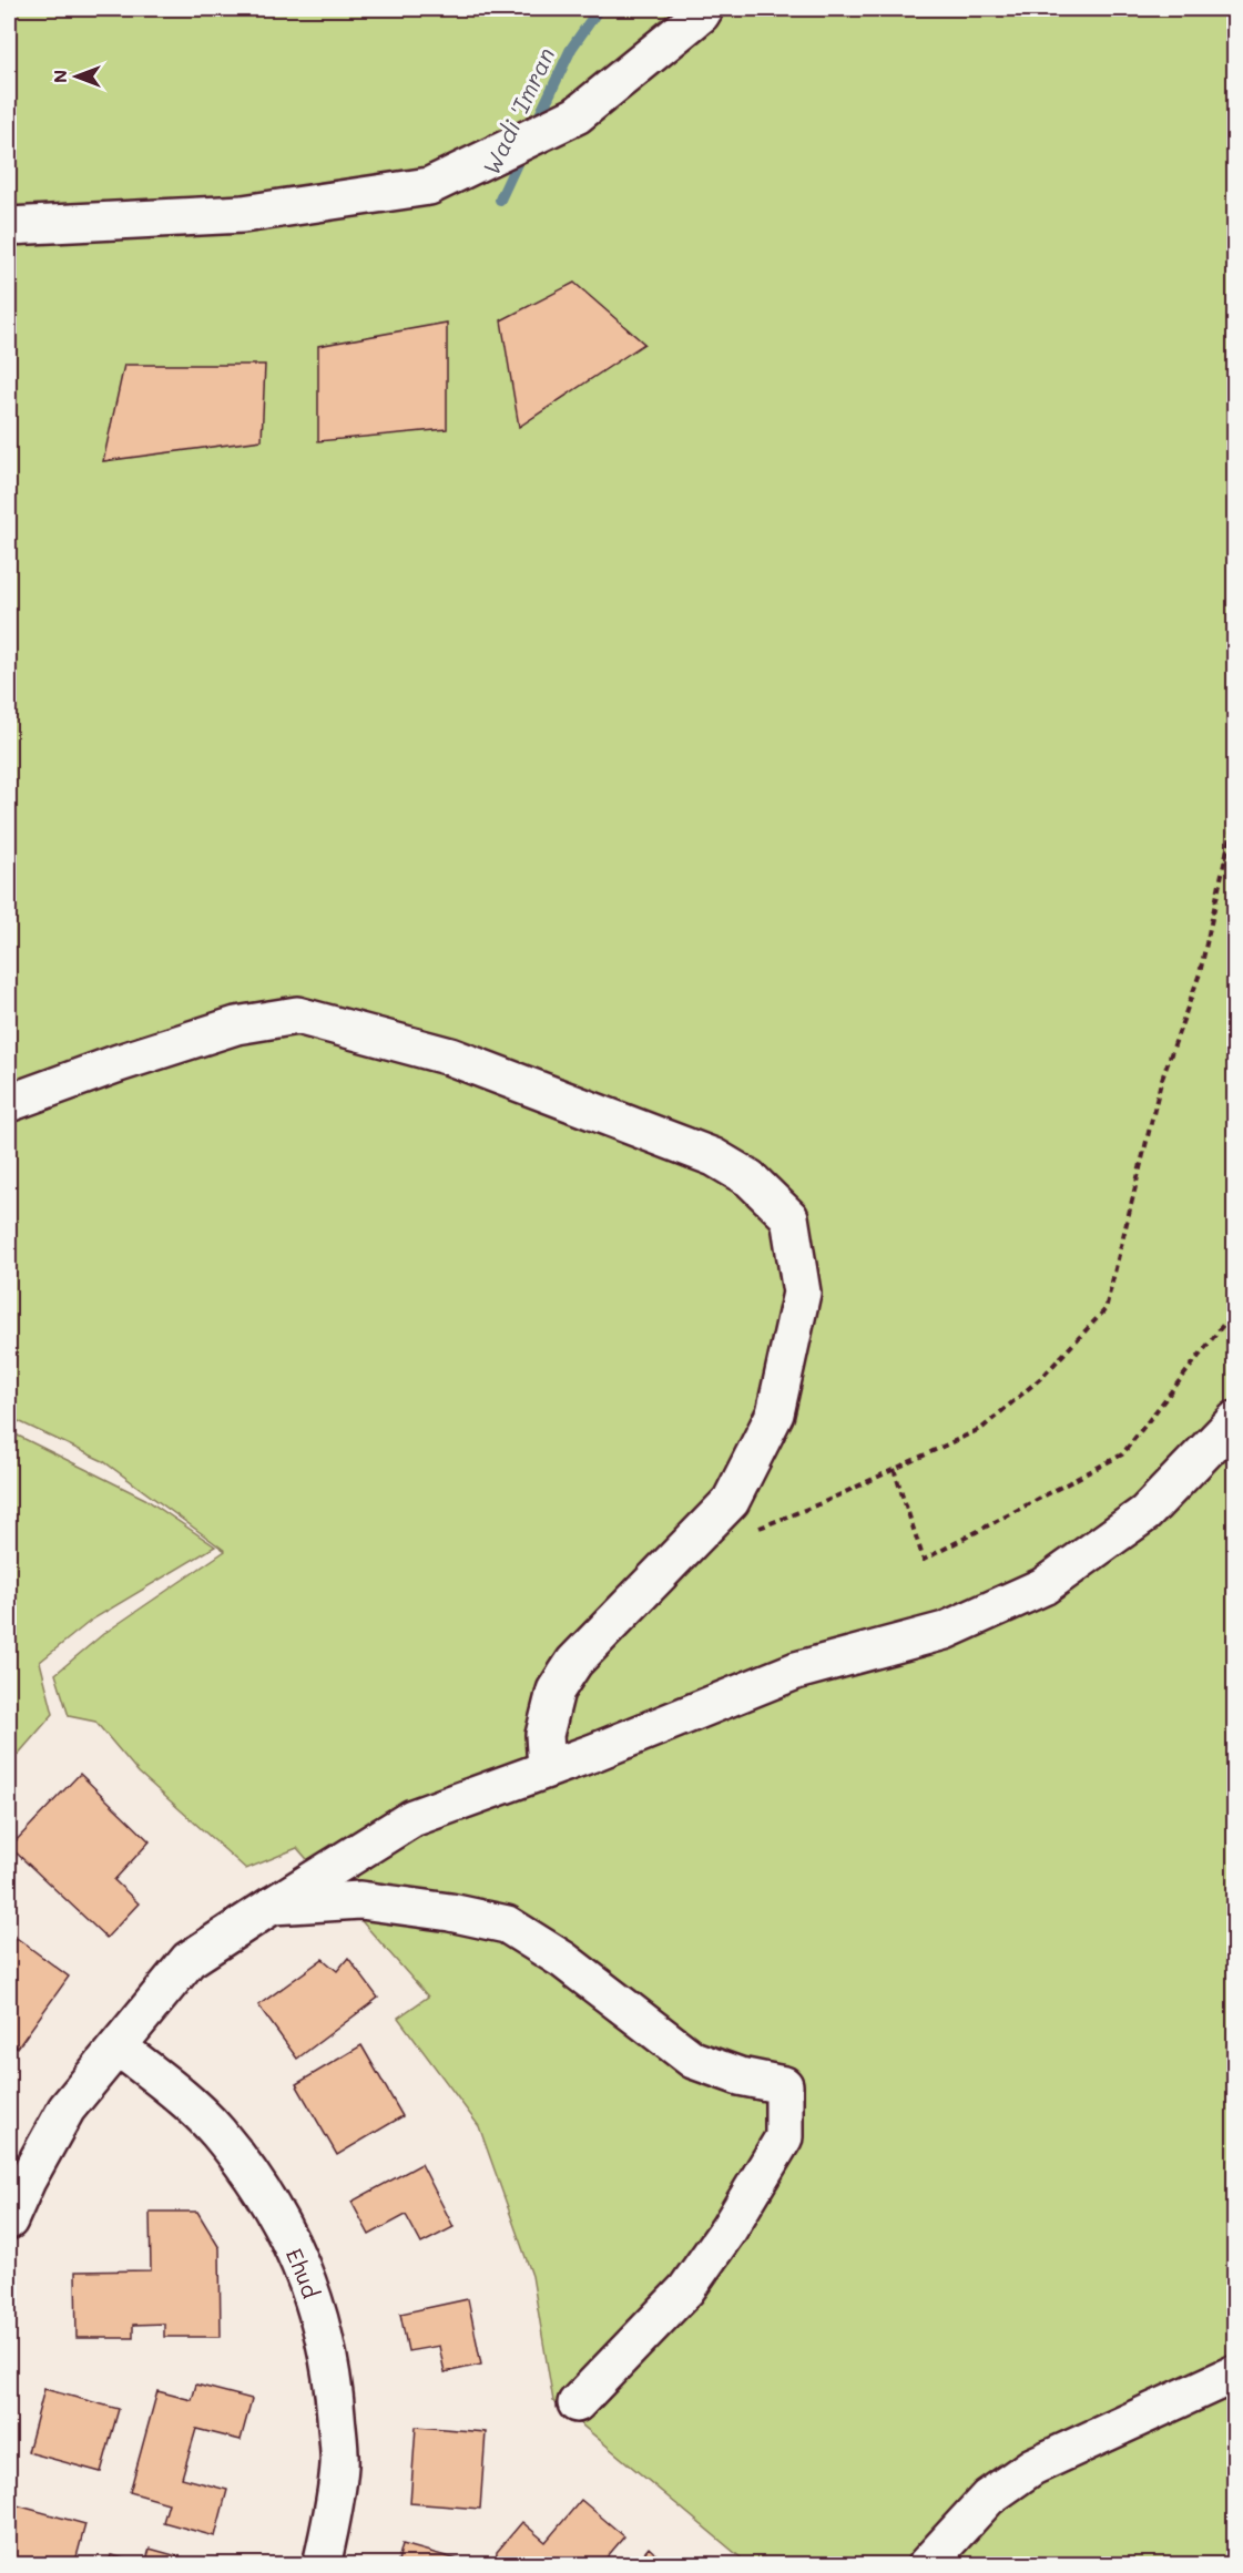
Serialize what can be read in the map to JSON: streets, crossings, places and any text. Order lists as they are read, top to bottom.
{
  "streets": {
    "street": ["Ehud"]
  },
  "water": ["Wadi 'Imran"],
  "north": "left"
}
